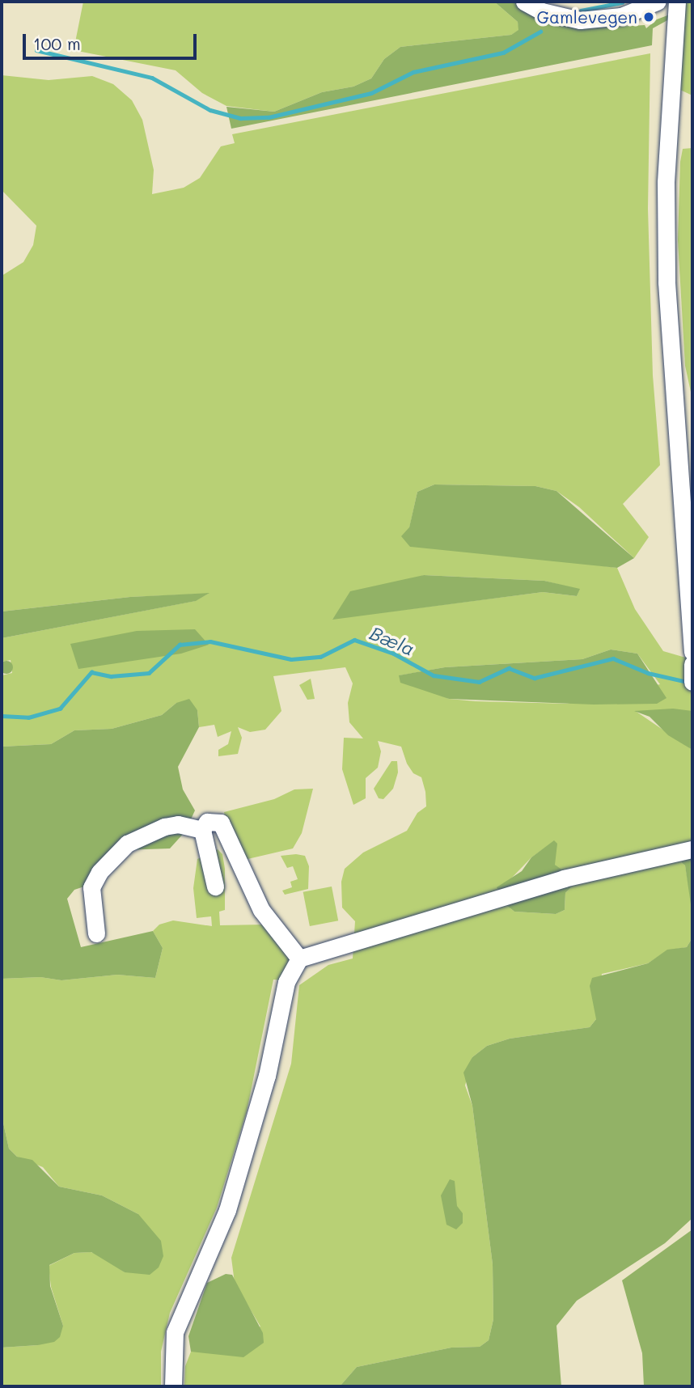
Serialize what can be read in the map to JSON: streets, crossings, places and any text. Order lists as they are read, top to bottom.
{
  "water": ["Bæla"],
  "places": ["Gamlevegen"],
  "scale_bar": "100 m"
}
